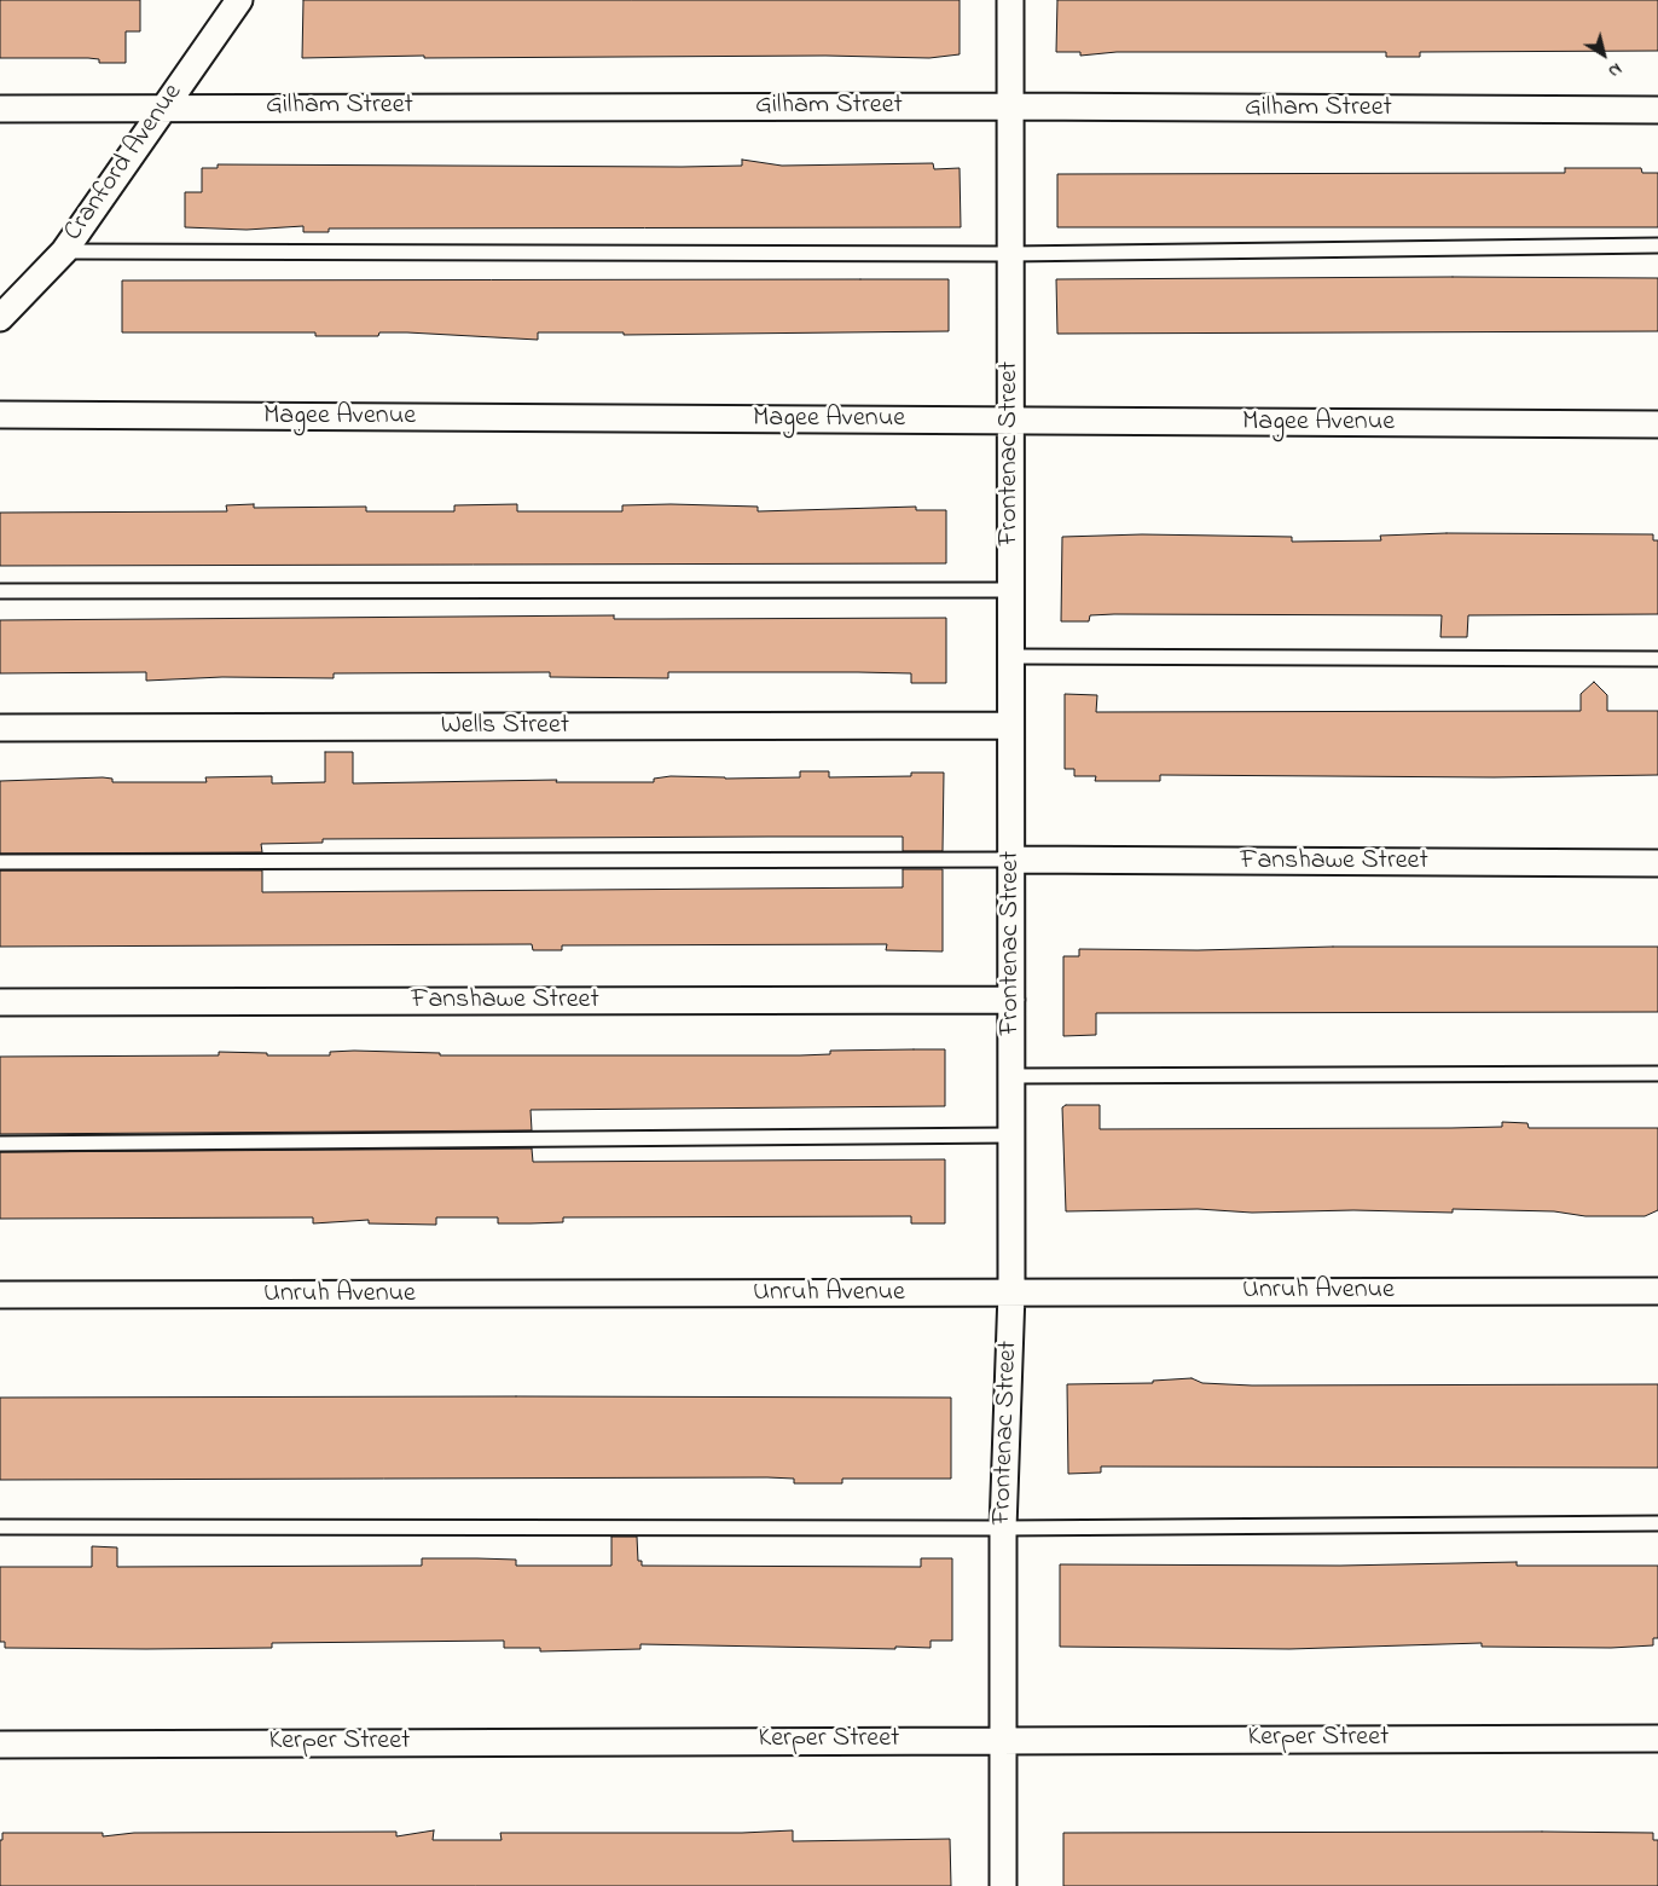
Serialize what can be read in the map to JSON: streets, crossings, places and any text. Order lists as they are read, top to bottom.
{
  "streets": {
    "street": [
      "Gilham Street",
      "Cranford Avenue",
      "Magee Avenue",
      "Frontenac Street",
      "Wells Street",
      "Fanshawe Street",
      "Unruh Avenue",
      "Kerper Street"
    ]
  },
  "crossings": [
    ["Gilham Street", "Cranford Avenue"],
    ["Gilham Street", "Frontenac Street"],
    ["Magee Avenue", "Frontenac Street"],
    ["Frontenac Street", "Wells Street"],
    ["Frontenac Street", "Fanshawe Street"],
    ["Frontenac Street", "Unruh Avenue"],
    ["Frontenac Street", "Kerper Street"]
  ],
  "north": "bottom right"
}
